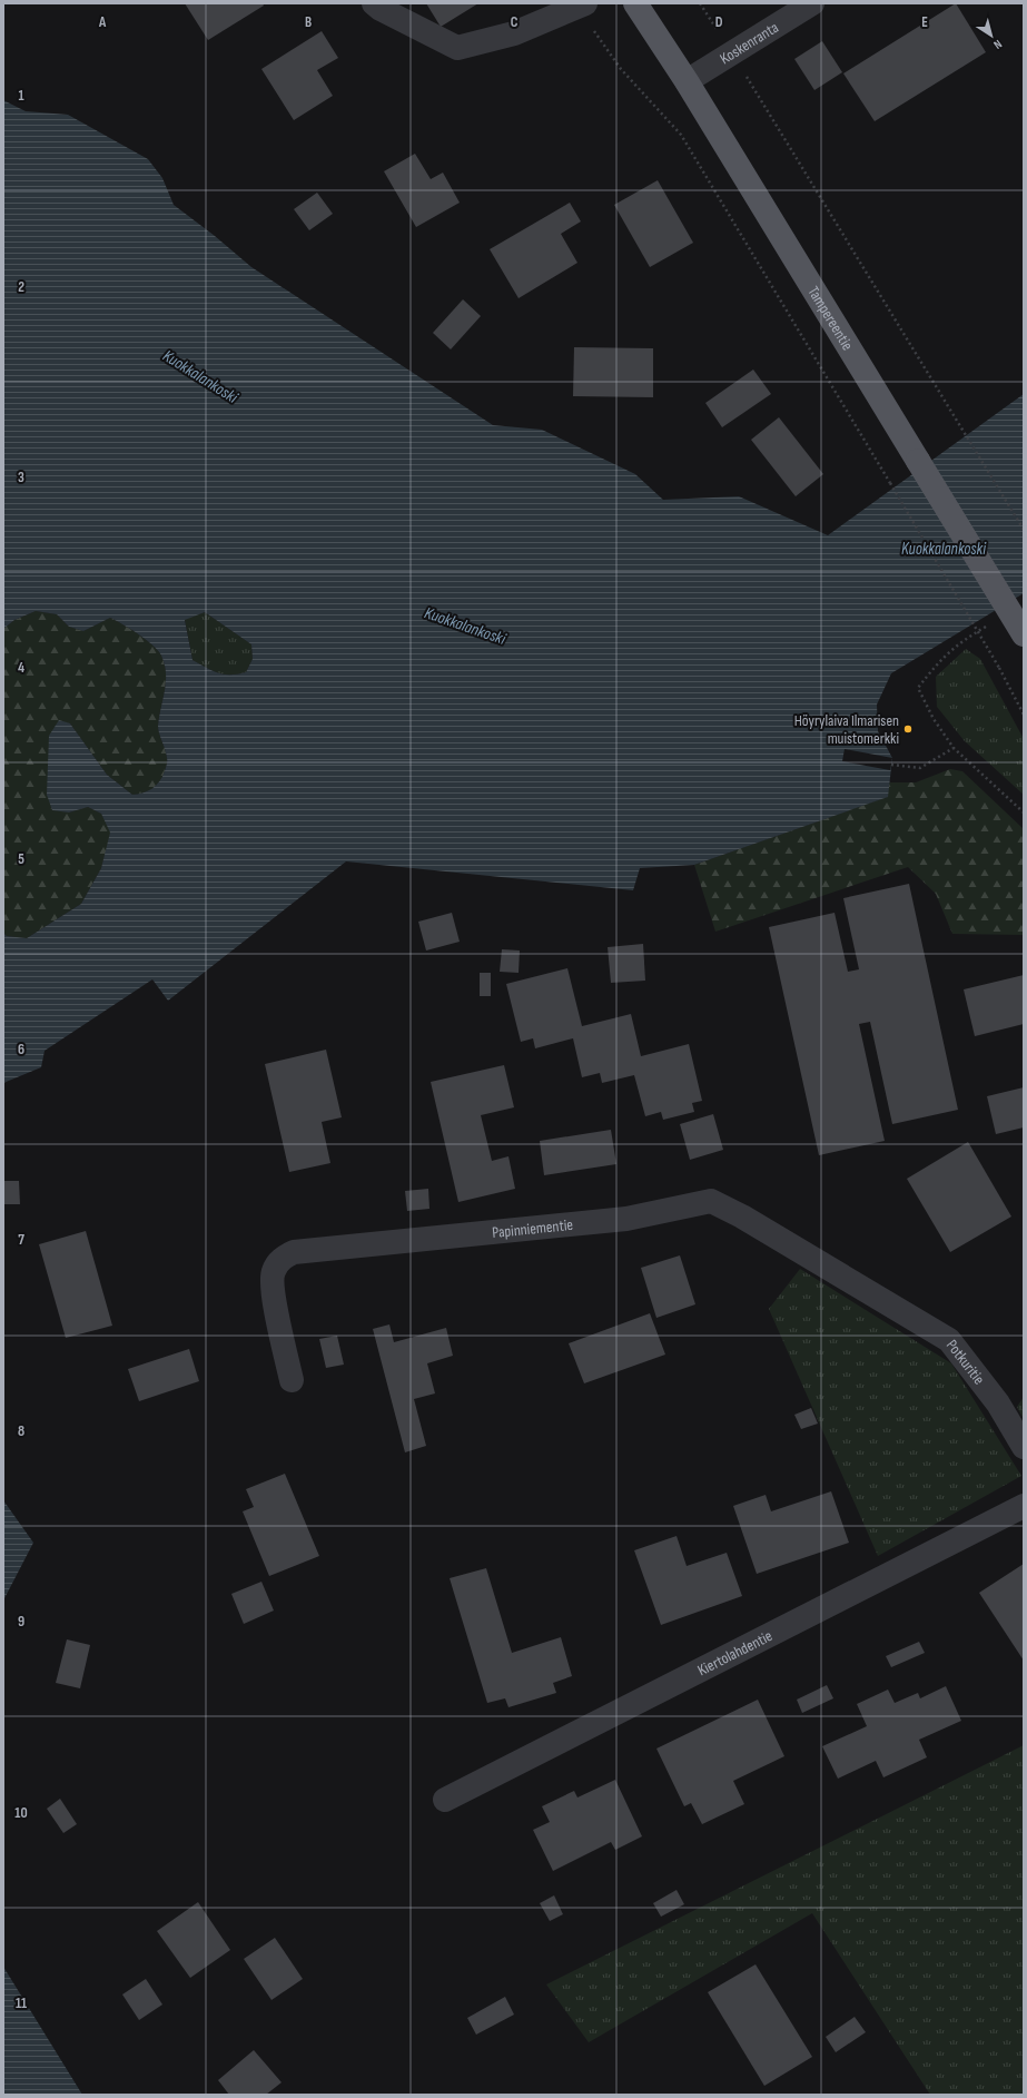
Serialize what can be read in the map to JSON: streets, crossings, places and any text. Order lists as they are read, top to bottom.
{
  "streets": {
    "main road": ["Tampereentie"],
    "street": [
      "Koskenranta",
      "Papinniementie",
      "Potkuritie",
      "Kiertolahdentie"
    ]
  },
  "crossings": [
    ["Koskenranta", "Tampereentie"],
    ["Papinniementie", "Potkuritie"]
  ],
  "water": ["Kuokkalankoski"],
  "places": ["Höyrylaiva Ilmarisen muistomerkki"],
  "north": "bottom right",
  "grid": {
    "columns": [
      "A",
      "B",
      "C",
      "D",
      "E"
    ],
    "rows": [
      "1",
      "2",
      "3",
      "4",
      "5",
      "6",
      "7",
      "8",
      "9",
      "10",
      "11"
    ]
  }
}
